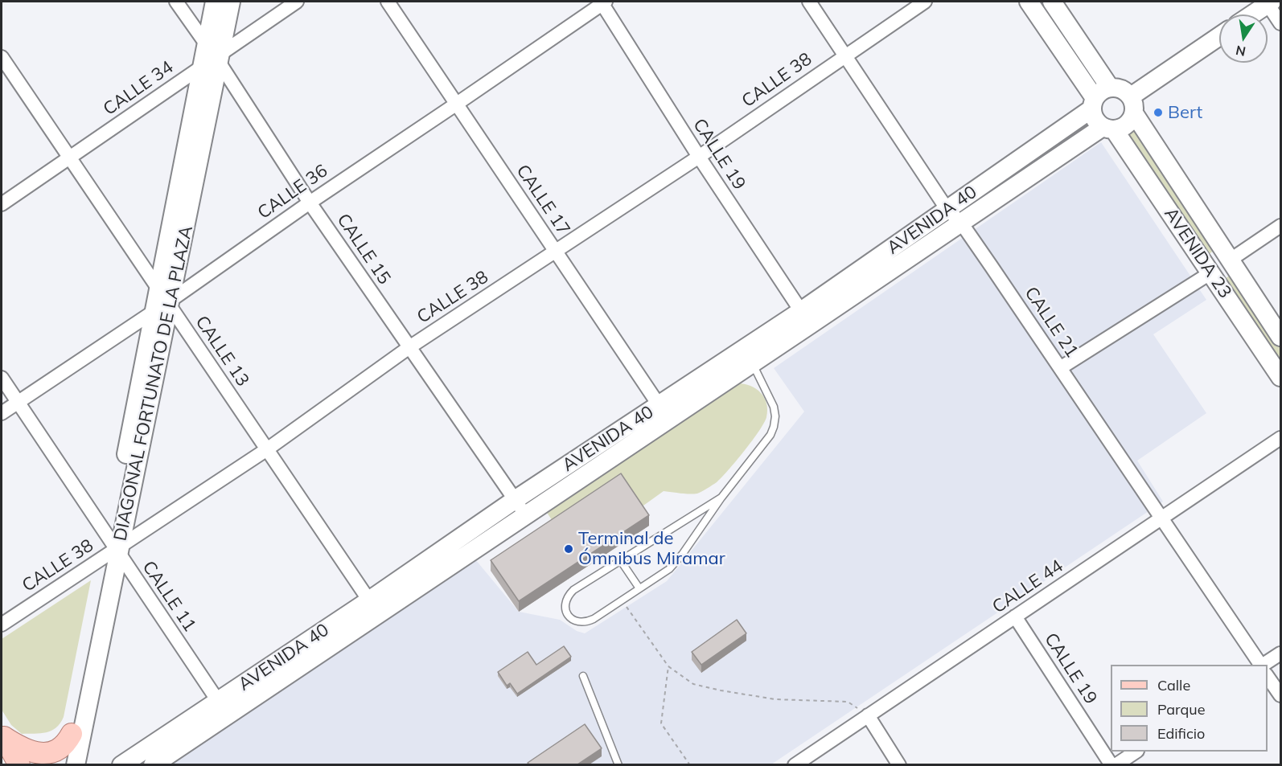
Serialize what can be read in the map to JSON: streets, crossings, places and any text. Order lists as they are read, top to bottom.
{
  "streets": {
    "main road": ["AVENIDA 40", "AVENIDA 23", "DIAGONAL FORTUNATO DE LA PLAZA"],
    "street": [
      "CALLE 38",
      "CALLE 34",
      "CALLE 19",
      "CALLE 36",
      "CALLE 17",
      "CALLE 15",
      "CALLE 21",
      "CALLE 13",
      "CALLE 44",
      "CALLE 11"
    ]
  },
  "crossings": [
    ["CALLE 38", "CALLE 19"],
    ["CALLE 38", "CALLE 17"],
    ["CALLE 38", "CALLE 15"],
    ["CALLE 38", "CALLE 21"],
    ["CALLE 38", "CALLE 13"],
    ["CALLE 38", "DIAGONAL FORTUNATO DE LA PLAZA"],
    ["CALLE 38", "CALLE 11"],
    ["CALLE 34", "CALLE 15"],
    ["CALLE 34", "CALLE 13"],
    ["CALLE 34", "DIAGONAL FORTUNATO DE LA PLAZA"],
    ["CALLE 19", "CALLE 36"],
    ["CALLE 19", "AVENIDA 40"],
    ["CALLE 19", "CALLE 44"],
    ["CALLE 36", "CALLE 17"],
    ["CALLE 36", "CALLE 15"],
    ["CALLE 36", "CALLE 13"],
    ["CALLE 36", "DIAGONAL FORTUNATO DE LA PLAZA"],
    ["CALLE 36", "CALLE 11"],
    ["CALLE 17", "AVENIDA 40"],
    ["AVENIDA 40", "CALLE 15"],
    ["AVENIDA 40", "AVENIDA 23"],
    ["AVENIDA 40", "CALLE 21"],
    ["AVENIDA 40", "CALLE 13"],
    ["AVENIDA 40", "CALLE 11"],
    ["CALLE 15", "DIAGONAL FORTUNATO DE LA PLAZA"],
    ["CALLE 21", "CALLE 44"],
    ["CALLE 13", "DIAGONAL FORTUNATO DE LA PLAZA"],
    ["DIAGONAL FORTUNATO DE LA PLAZA", "CALLE 11"]
  ],
  "places": ["Bert", "Terminal de Ómnibus Miramar"],
  "legend": ["Calle", "Parque", "Edificio"],
  "north": "bottom"
}
